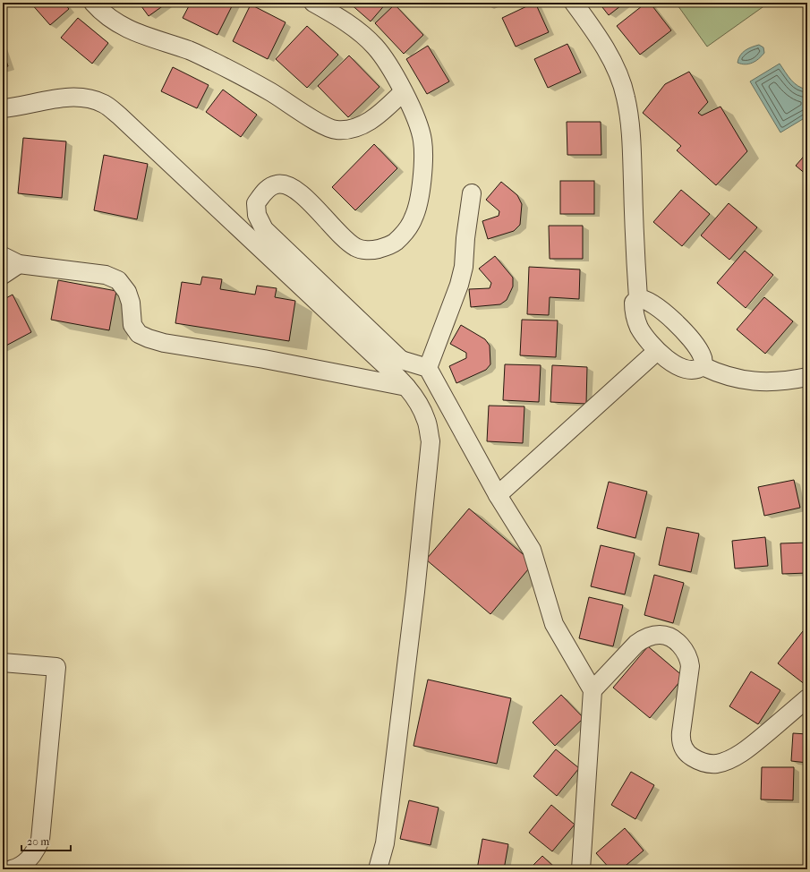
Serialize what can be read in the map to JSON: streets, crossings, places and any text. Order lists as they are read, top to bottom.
{
  "scale_bar": "20 m"
}
